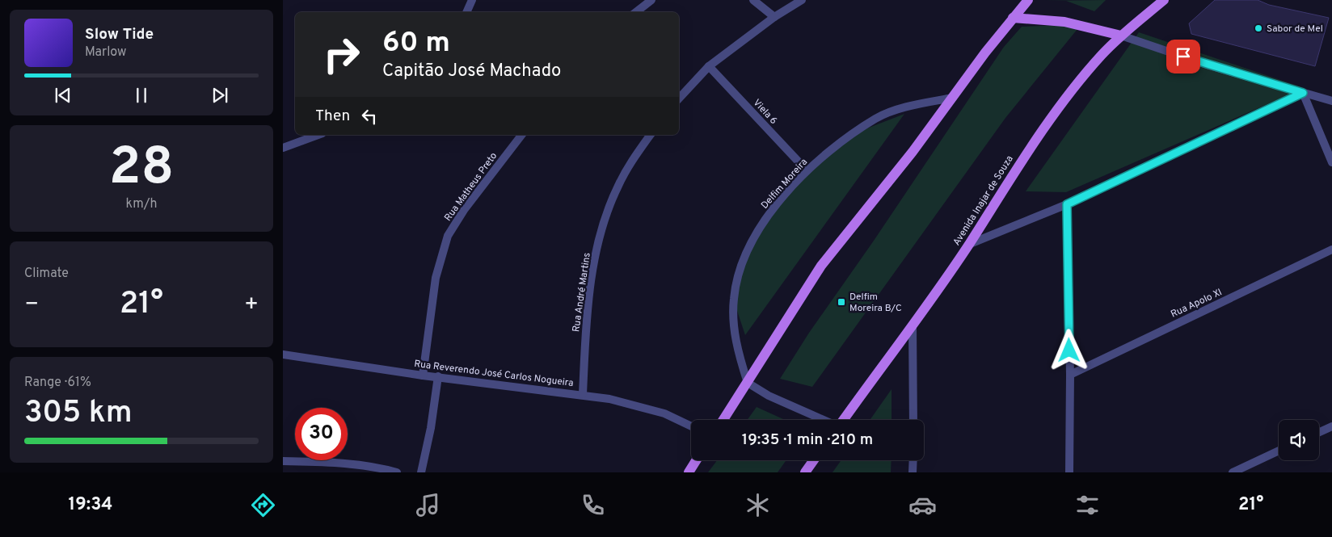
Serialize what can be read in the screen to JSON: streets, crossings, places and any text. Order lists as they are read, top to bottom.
{
  "streets": {
    "main road": ["Avenida Inajar de Souza"],
    "street": [
      "Viela 6",
      "Delfim Moreira",
      "Rua Matheus Preto",
      "Rua André Martins",
      "Rua Apolo XI",
      "Rua Reverendo José Carlos Nogueira"
    ]
  },
  "crossings": [
    ["Viela 6", "Delfim Moreira"],
    ["Rua Matheus Preto", "Rua Reverendo José Carlos Nogueira"],
    ["Rua André Martins", "Rua Reverendo José Carlos Nogueira"]
  ],
  "places": {
    "other": ["Sabor de Mel"],
    "transit": ["Delfim Moreira B/C"]
  },
  "page": {
    "turn": ["60 m", "Capitão José Machado"],
    "song": ["Slow Tide", "Marlow"],
    "then": "Then",
    "tile": [
      ["28", "km/h"],
      "Climate",
      ["Range · 61%", "305 km"]
    ],
    "heat": ["−", "21°", "+"],
    "limit": "30",
    "trip": "19:35 · 1 min · 210 m",
    "tabs": ["19:34", "21°"]
  }
}
